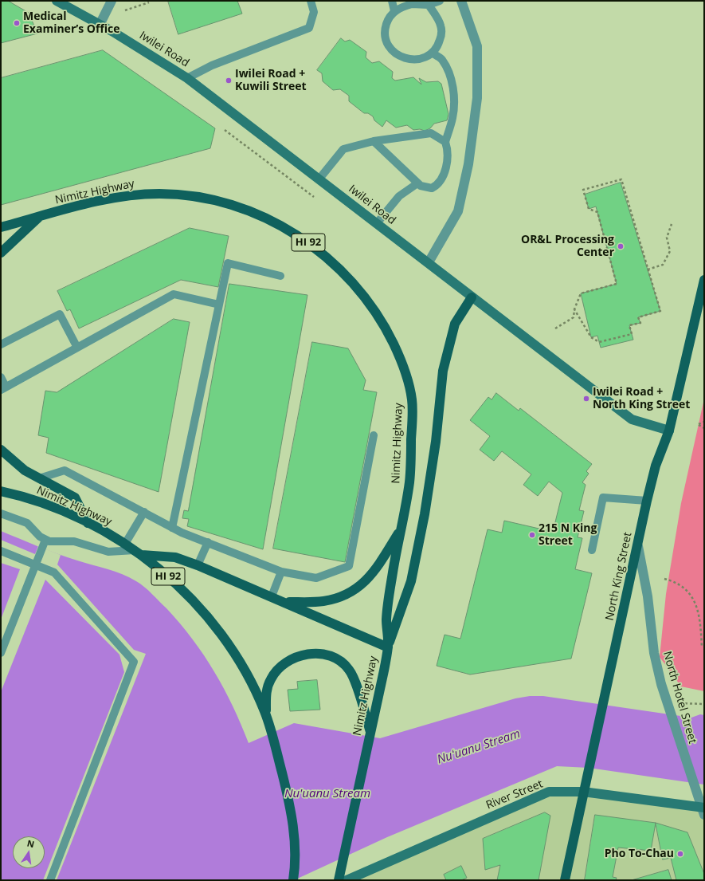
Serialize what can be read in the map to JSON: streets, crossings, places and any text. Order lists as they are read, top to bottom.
{
  "streets": {
    "main road": ["Nimitz Highway", "HI 92", "North King Street"],
    "street": ["Iwilei Road", "North Hotel Street", "River Street"]
  },
  "crossings": [
    ["Iwilei Road", "North King Street"],
    ["Nimitz Highway", "River Street"],
    ["North King Street", "North Hotel Street"],
    ["North King Street", "River Street"],
    ["North Hotel Street", "River Street"]
  ],
  "water": ["Nuʻuanu Stream", "Nu'uanu Stream"],
  "places": [
    "Medical Examiner’s Office",
    "Iwilei Road + Kuwili Street",
    "OR&L Processing Center",
    "Iwilei Road + North King Street",
    "215 N King Street",
    "Pho To-Chau"
  ],
  "north": "top"
}
